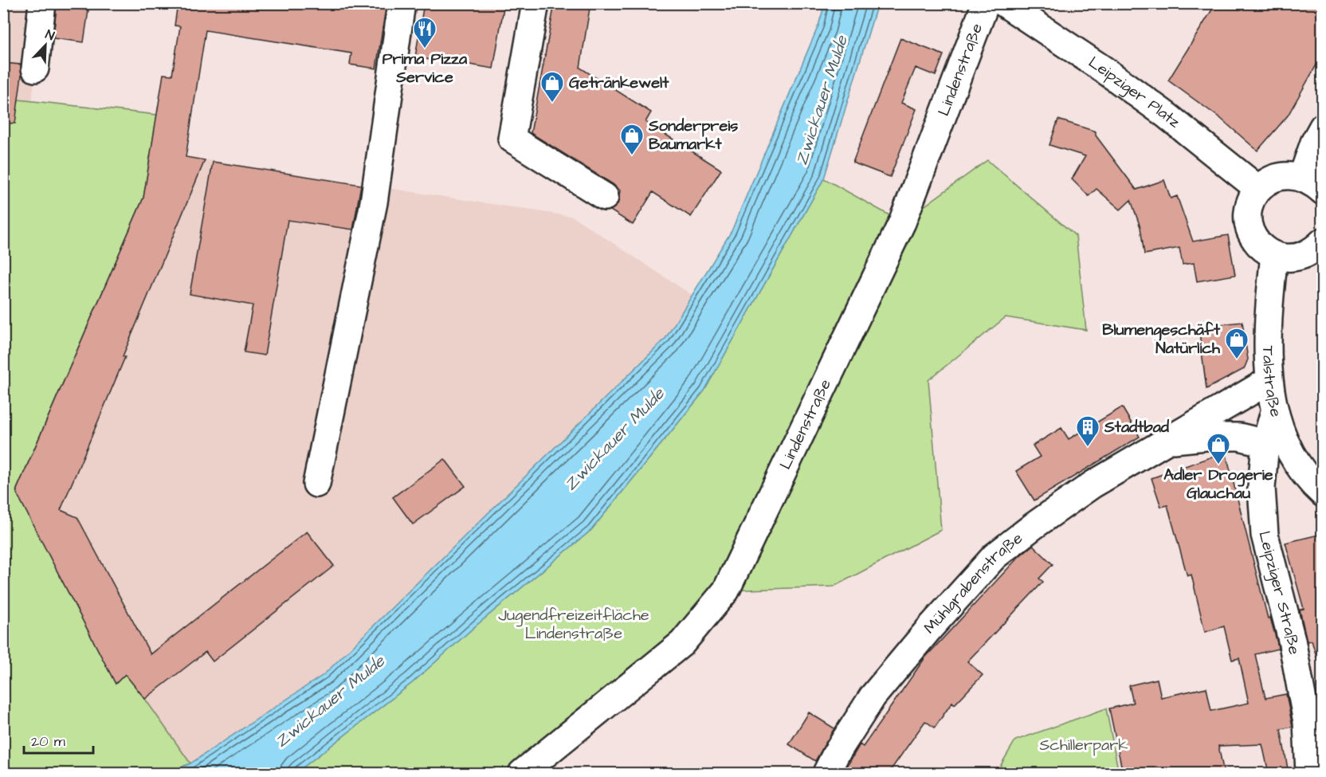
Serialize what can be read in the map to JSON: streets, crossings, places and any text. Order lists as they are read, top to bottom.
{
  "streets": {
    "street": [
      "Lindenstraße",
      "Leipziger Platz",
      "Talstraße",
      "Mühlgrabenstraße",
      "Leipziger Straße"
    ]
  },
  "crossings": [
    ["Talstraße", "Mühlgrabenstraße"],
    ["Talstraße", "Leipziger Straße"],
    ["Mühlgrabenstraße", "Leipziger Straße"]
  ],
  "water": ["Zwickauer Mulde"],
  "parks": ["Jugendfreizeitfläche Lindenstraße", "Schillerpark"],
  "places": {
    "restaurant": ["Prima Pizza Service"],
    "shop": [
      "Getränkewelt",
      "Sonderpreis Baumarkt",
      "Blumengeschäft Natürlich",
      "Adler Drogerie Glauchau"
    ],
    "building": ["Stadtbad"]
  },
  "scale_bar": "20 m",
  "north": "top right"
}
